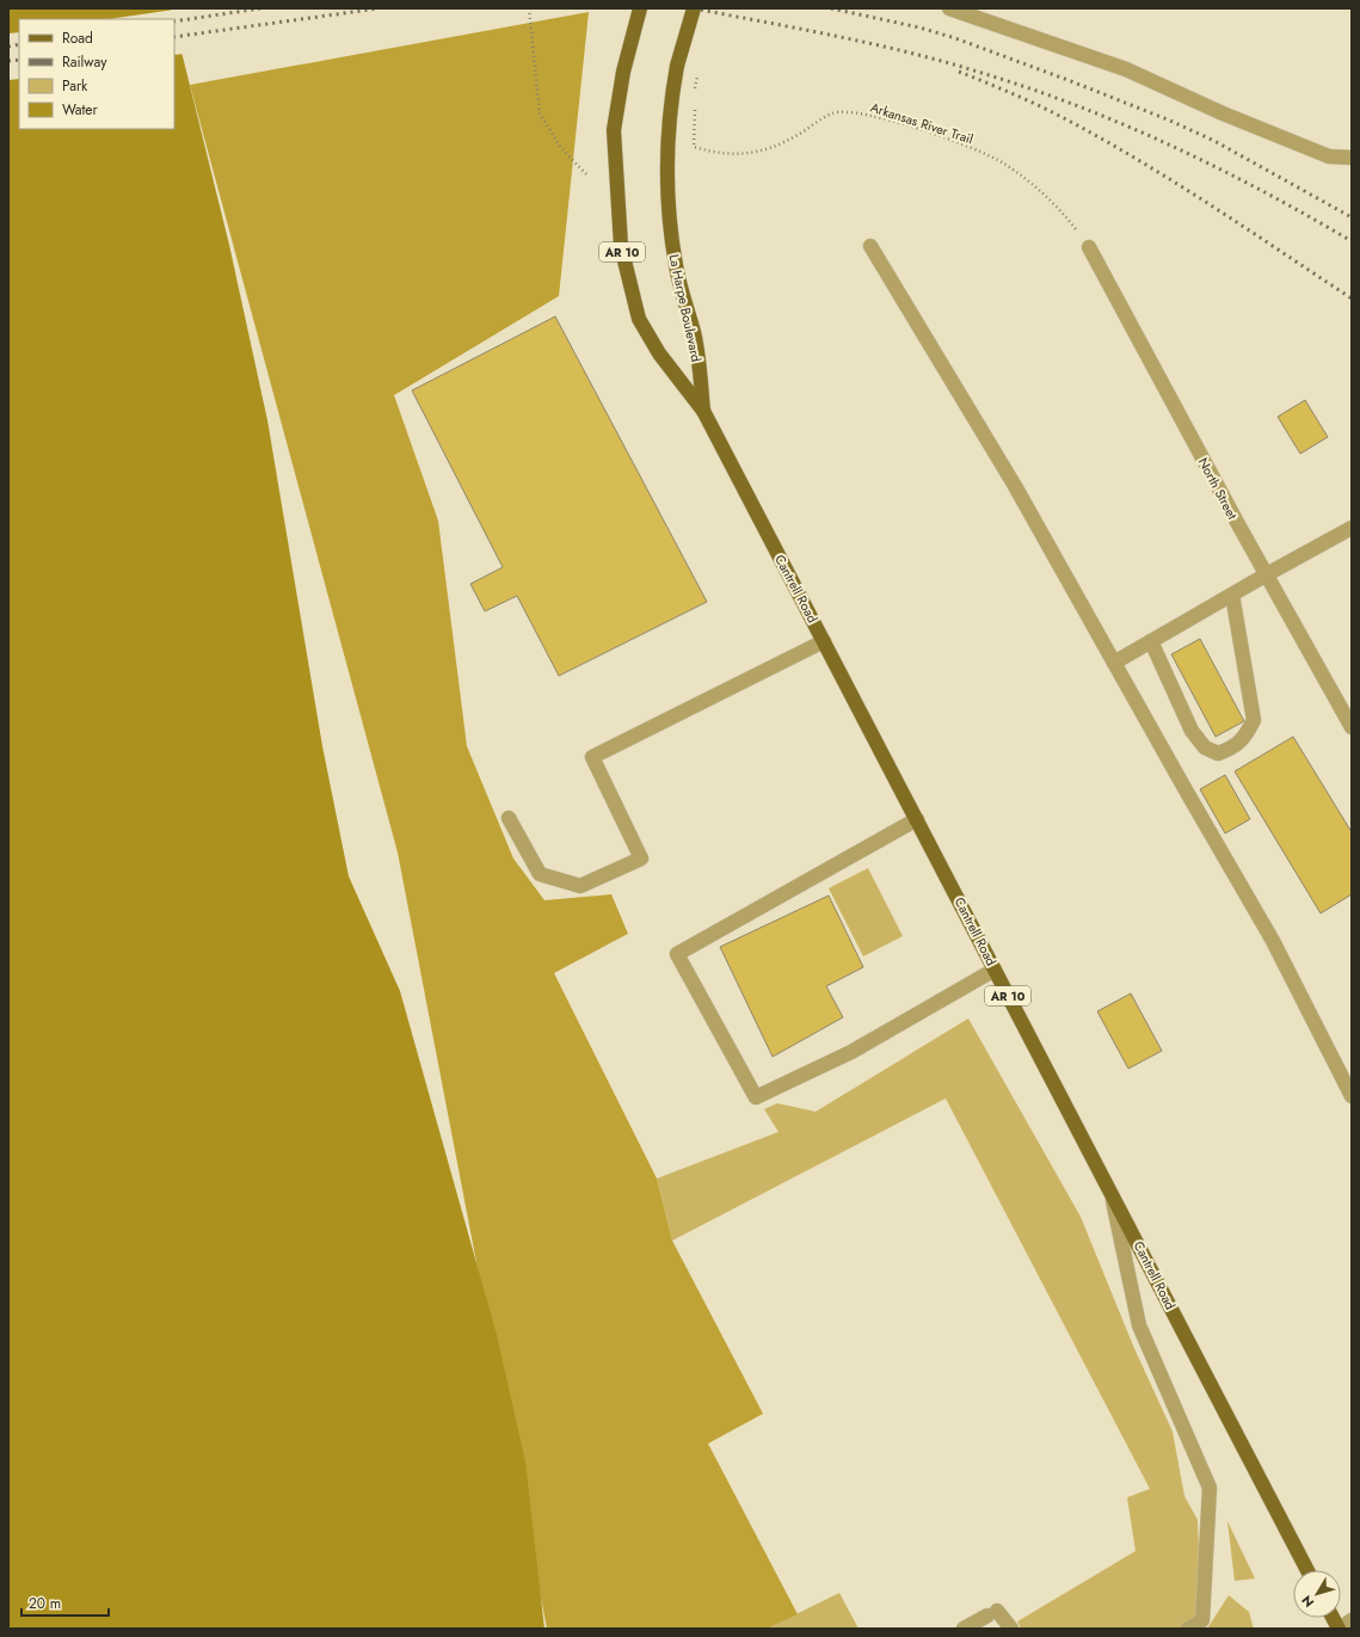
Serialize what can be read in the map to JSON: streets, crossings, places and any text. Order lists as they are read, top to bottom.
{
  "streets": {
    "main road": ["AR 10", "La Harpe Boulevard", "Cantrell Road"],
    "lane": ["North Street"],
    "path": ["Arkansas River Trail"]
  },
  "crossings": [
    ["Arkansas River Trail", "North Street"],
    ["La Harpe Boulevard", "Cantrell Road"]
  ],
  "legend": [
    "Road",
    "Railway",
    "Park",
    "Water"
  ],
  "scale_bar": "20 m",
  "north": "bottom left"
}
